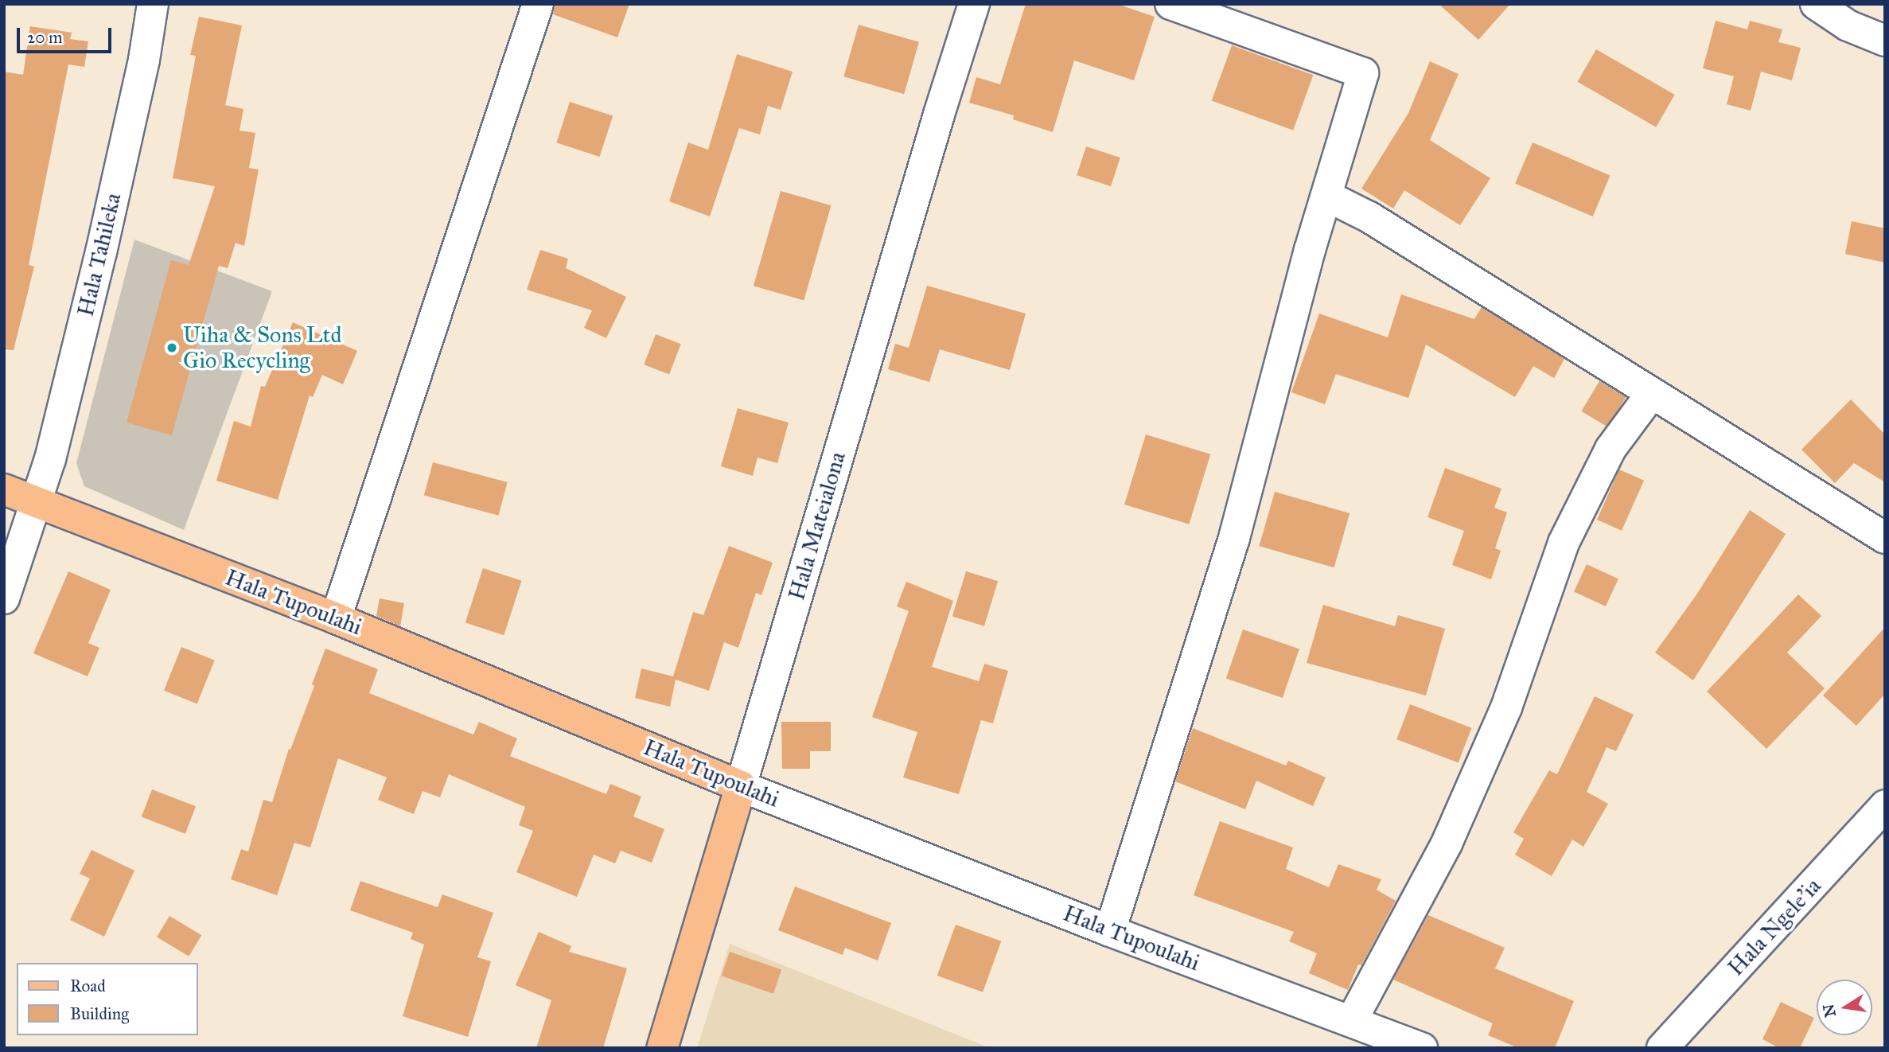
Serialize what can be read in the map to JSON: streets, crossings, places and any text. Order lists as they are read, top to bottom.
{
  "streets": {
    "main road": ["Hala Mateialona", "Hala Tupoulahi"],
    "street": ["Hala Tahileka", "Hala Ngele'ia"]
  },
  "crossings": [
    ["Hala Tahileka", "Hala Tupoulahi"],
    ["Hala Mateialona", "Hala Tupoulahi"]
  ],
  "places": ["Uiha & Sons Ltd Gio Recycling"],
  "legend": ["Road", "Building"],
  "scale_bar": "20 m",
  "north": "left"
}
